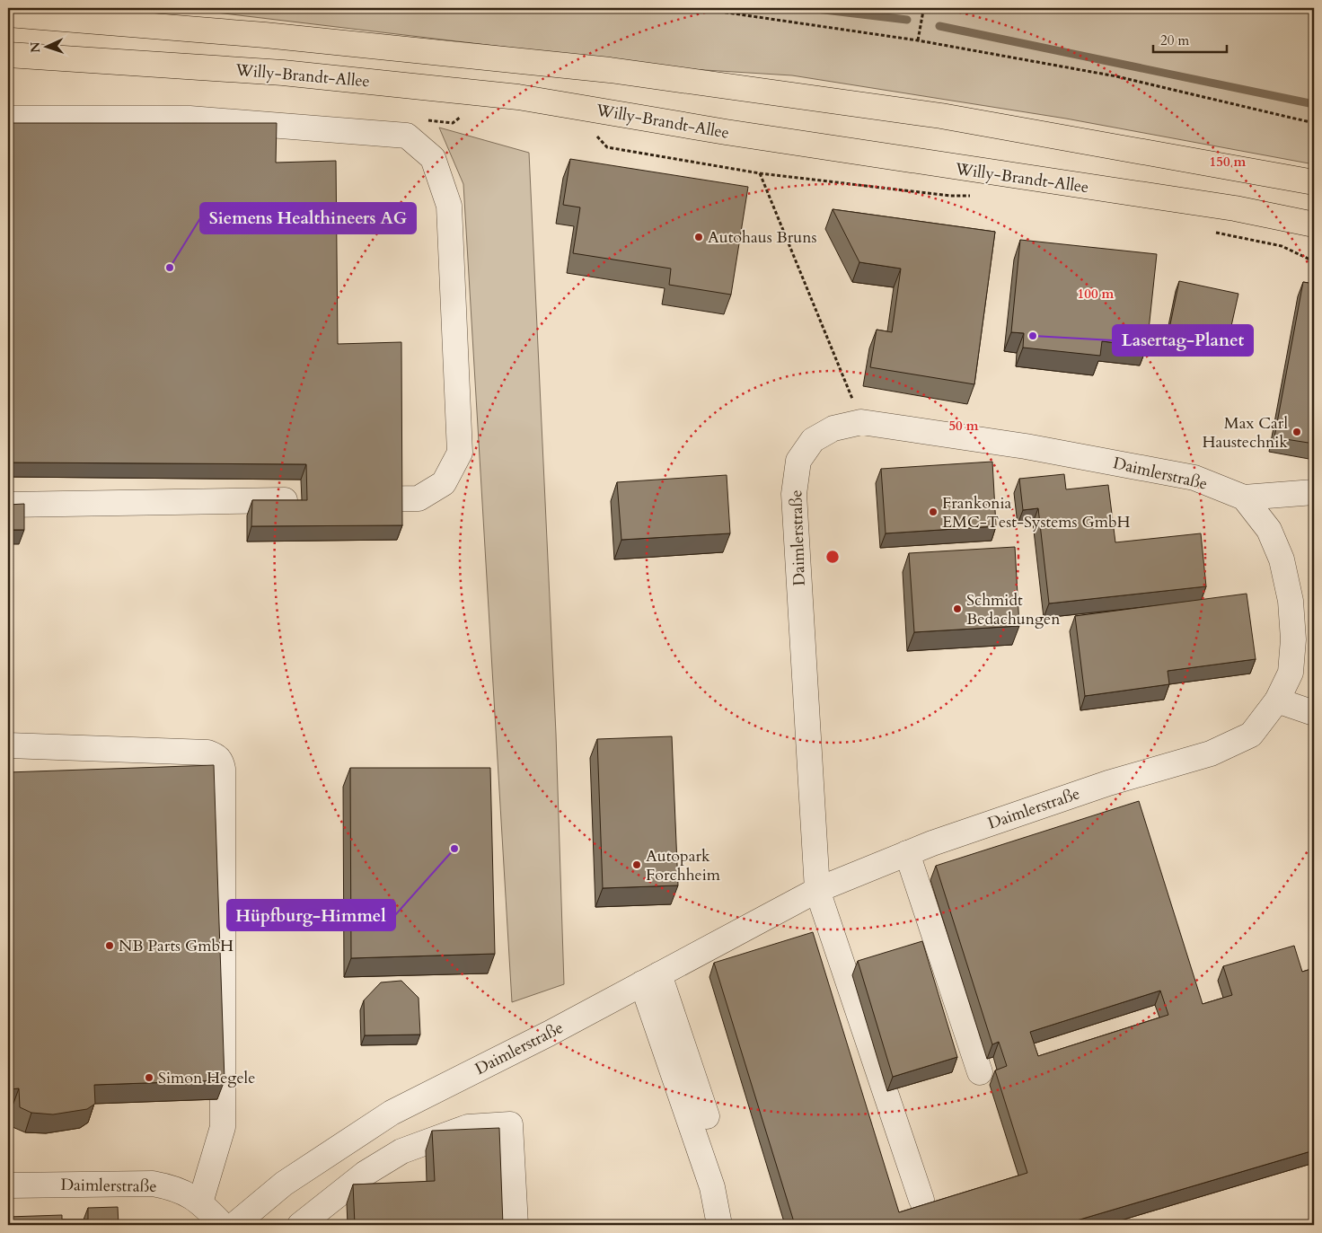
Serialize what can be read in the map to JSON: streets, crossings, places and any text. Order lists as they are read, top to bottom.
{
  "streets": {
    "main road": ["Willy-Brandt-Allee"],
    "street": ["Daimlerstraße"]
  },
  "places": [
    "Autohaus Bruns",
    "Siemens Healthineers AG",
    "Lasertag-Planet",
    "Max Carl Haustechnik",
    "Frankonia EMC-Test-Systems GmbH",
    "Schmidt Bedachungen",
    "Hüpfburg-Himmel",
    "Autopark Forchheim",
    "NB Parts GmbH",
    "Simon Hegele"
  ],
  "scale_bar": "20 m",
  "north": "left",
  "rings": ["150 m", "100 m", "50 m"]
}
